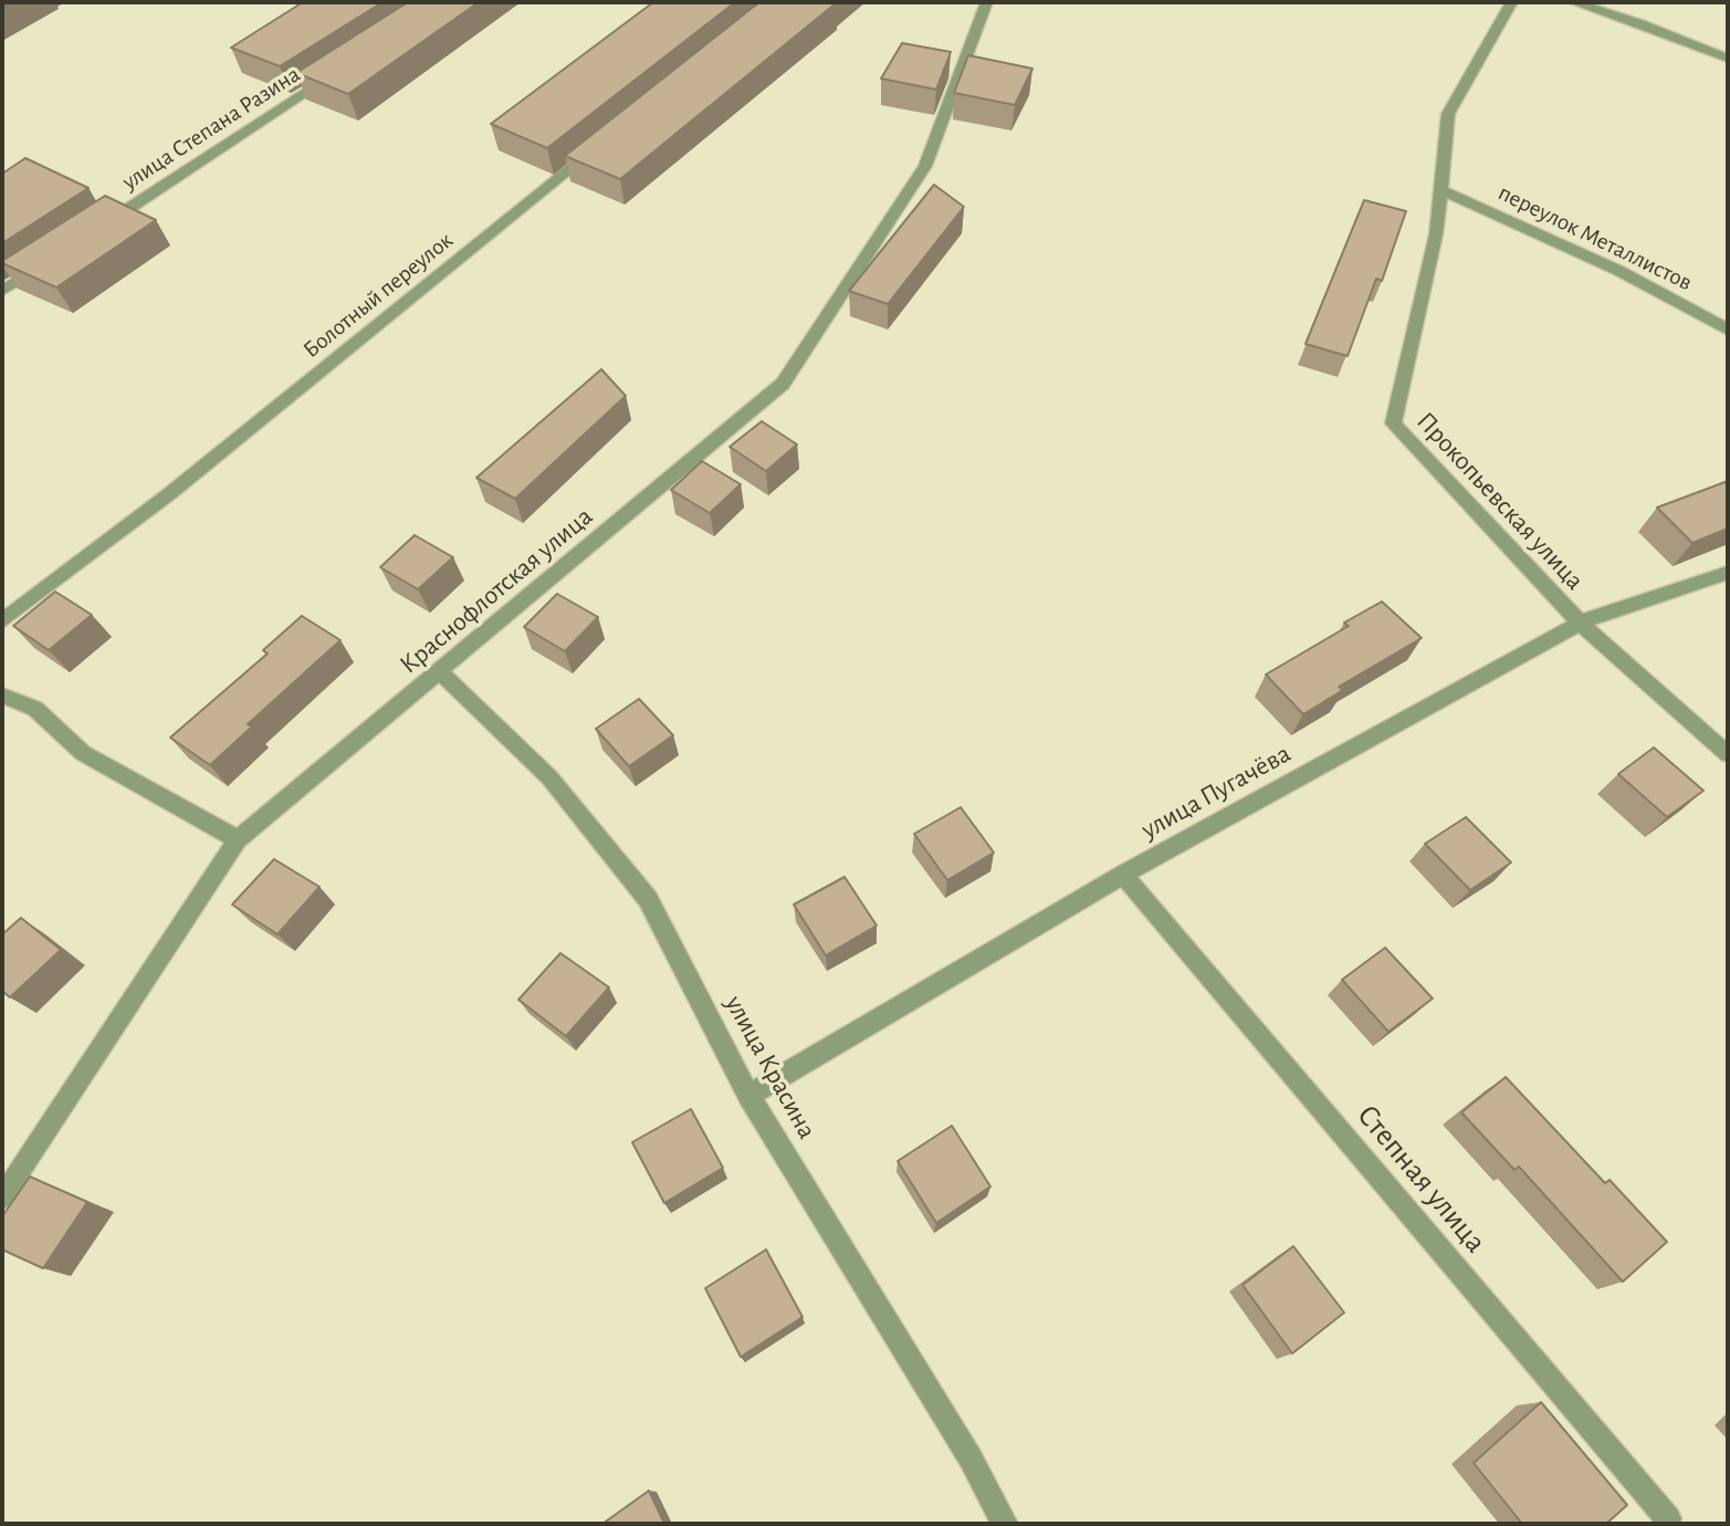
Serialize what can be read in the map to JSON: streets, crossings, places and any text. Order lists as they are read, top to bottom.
{
  "streets": {
    "street": [
      "улица Степана Разина",
      "переулок Металлистов",
      "Болотный переулок",
      "Прокопьевская улица",
      "Краснофлотская улица",
      "улица Пугачёва",
      "улица Красина",
      "Степная улица"
    ]
  },
  "crossings": [
    ["переулок Металлистов", "Прокопьевская улица"],
    ["Прокопьевская улица", "улица Пугачёва"],
    ["Краснофлотская улица", "улица Красина"],
    ["улица Пугачёва", "улица Красина"],
    ["улица Пугачёва", "Степная улица"]
  ]
}
